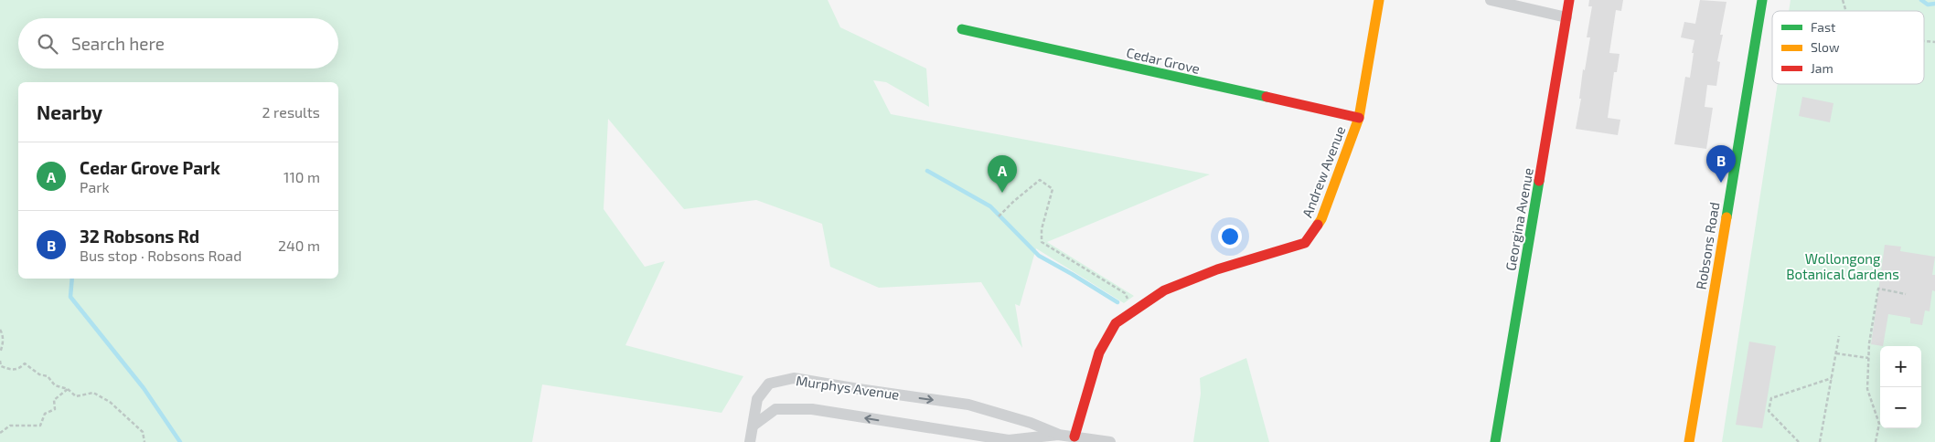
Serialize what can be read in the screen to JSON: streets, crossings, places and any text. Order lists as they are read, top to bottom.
{
  "streets": {
    "street": [
      "Cedar Grove",
      "Andrew Avenue",
      "Georgina Avenue",
      "Robsons Road",
      "Murphys Avenue"
    ]
  },
  "crossings": [
    ["Cedar Grove", "Andrew Avenue"],
    ["Andrew Avenue", "Murphys Avenue"]
  ],
  "parks": ["Wollongong Botanical Gardens"],
  "legend": ["Fast", "Slow", "Jam"],
  "page": {
    "search": "Search here",
    "heading": ["Nearby", "2 results"],
    "list": [
      {
        "mark": "A",
        "name": "Cedar Grove Park",
        "note": "Park",
        "value": "110 m"
      },
      {
        "mark": "B",
        "name": "32 Robsons Rd",
        "note": "Bus stop · Robsons Road",
        "value": "240 m"
      }
    ],
    "pins": ["B", "A"],
    "map_buttons": ["+", "−"]
  }
}
